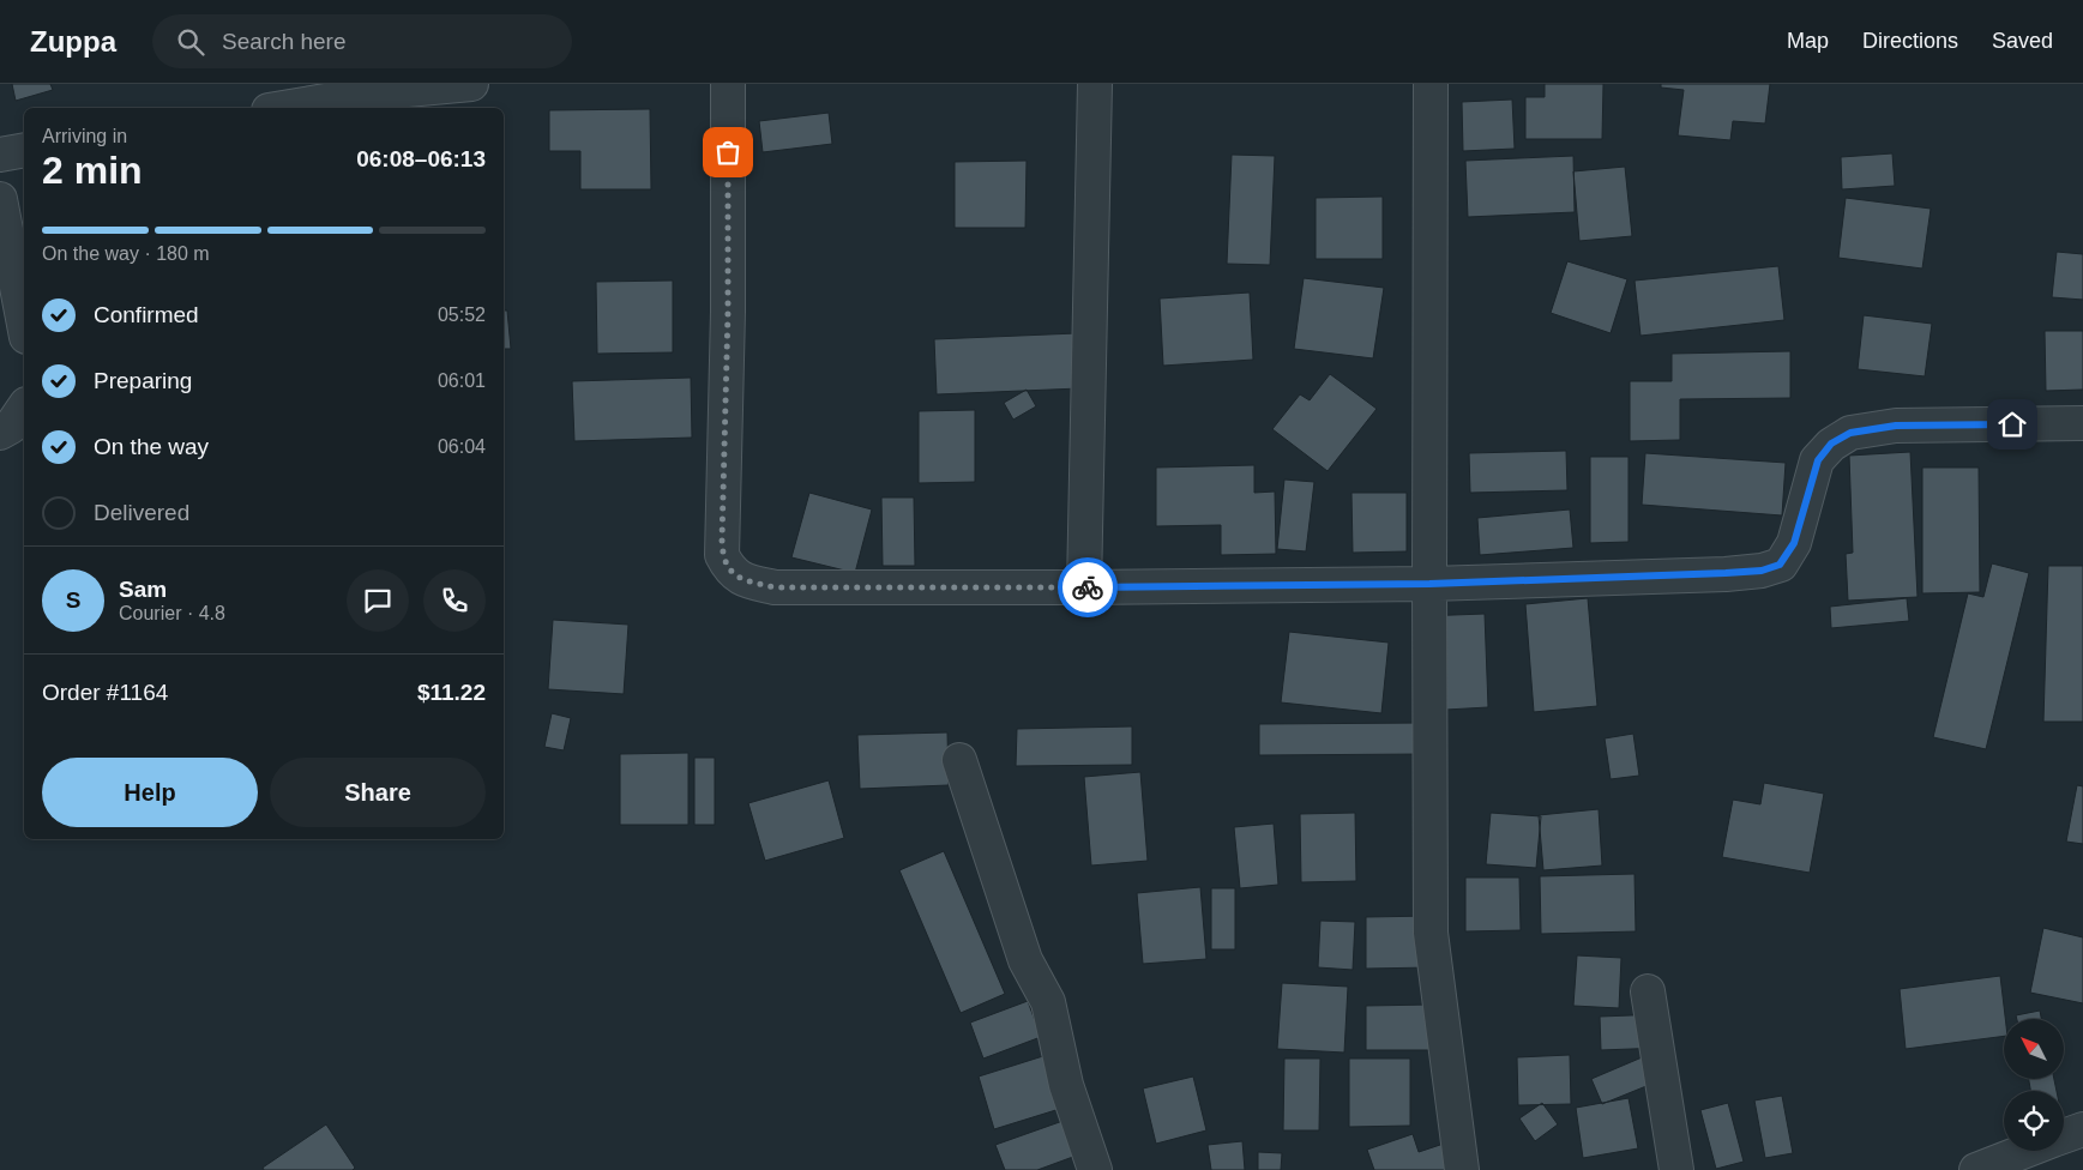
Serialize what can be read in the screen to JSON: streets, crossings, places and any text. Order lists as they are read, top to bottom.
{
  "north": "top left",
  "page": {
    "header": "Zuppa",
    "search": "Search here",
    "nav": ["Map", "Directions", "Saved"],
    "heading": ["2 min", "Arriving in", "06:08–06:13"],
    "panel": [
      "Sam",
      "Courier · 4.8",
      "Order #1164",
      "$11.22"
    ],
    "bar": "On the way · 180 m",
    "list": [
      ["Confirmed", "05:52"],
      ["Preparing", "06:01"],
      ["On the way", "06:04"],
      "Delivered"
    ],
    "round": "S",
    "buttons": ["Help", "Share"]
  }
}
